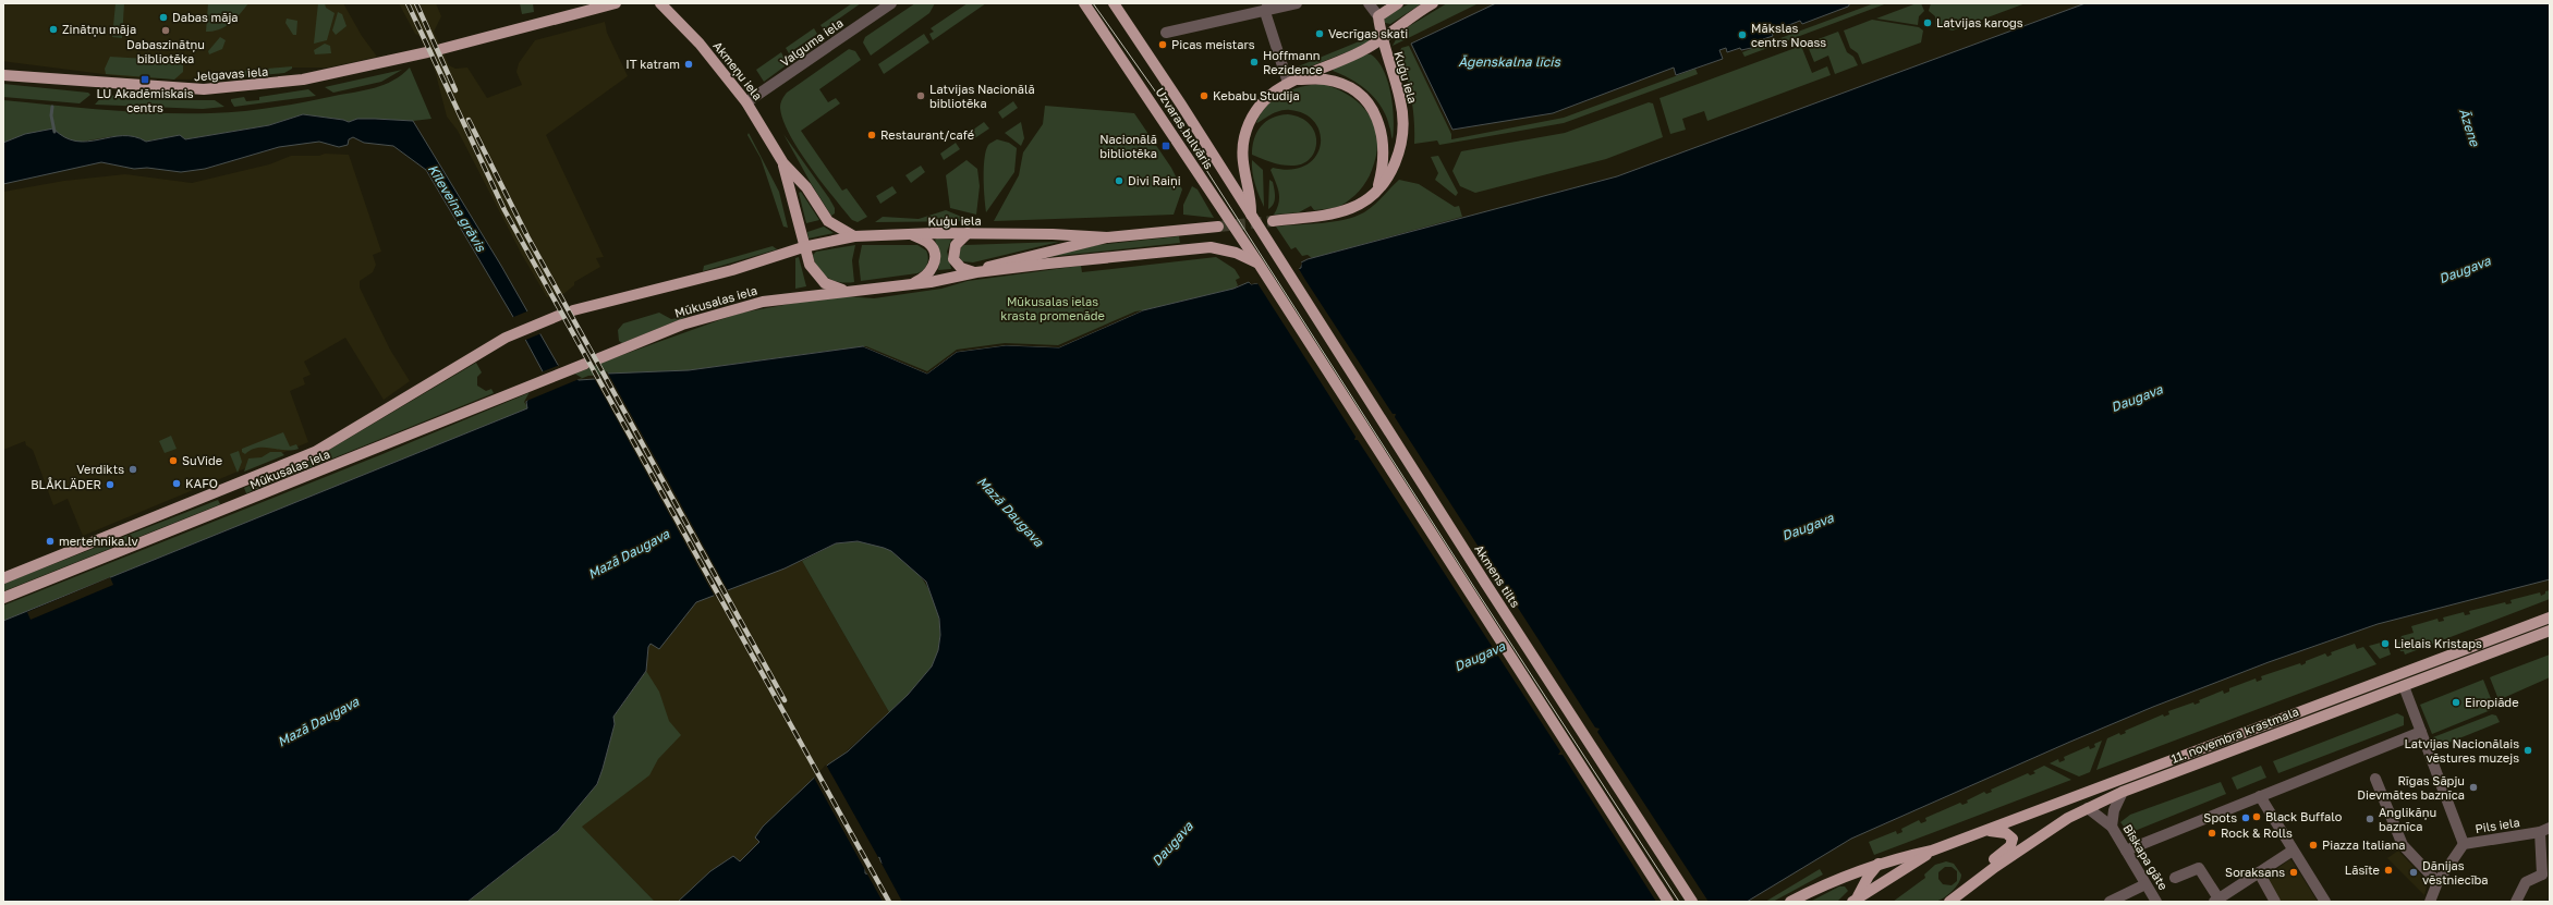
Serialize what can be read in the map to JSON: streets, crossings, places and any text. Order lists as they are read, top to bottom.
{
  "streets": {
    "main road": [
      "Akmeņu iela",
      "Jelgavas iela",
      "Kuģu iela",
      "Uzvaras bulvāris",
      "Mūkusalas iela",
      "Akmens tilts",
      "11. novembra krastmala"
    ],
    "street": ["Valguma iela", "Pils iela", "Bīskapa gāte"]
  },
  "crossings": [
    ["Valguma iela", "Akmeņu iela"],
    ["Akmeņu iela", "Kuģu iela"],
    ["Akmeņu iela", "Mūkusalas iela"],
    ["Kuģu iela", "Uzvaras bulvāris"],
    ["Kuģu iela", "Mūkusalas iela"],
    ["Uzvaras bulvāris", "Akmens tilts"],
    ["11. novembra krastmala", "Bīskapa gāte"]
  ],
  "water": [
    "Āgenskalna līcis",
    "Āzene",
    "Kīleveina grāvis",
    "Daugava",
    "Mazā Daugava"
  ],
  "parks": ["Mūkusalas ielas krasta promenāde"],
  "places": {
    "other": [
      "Dabas māja",
      "Latvijas karogs",
      "Zinātņu māja",
      "Dabaszinātņu bibliotēka",
      "Vecrīgas skati",
      "Mākslas centrs Noass",
      "Picas meistars",
      "Hoffmann Rezidence",
      "IT katram",
      "Latvijas Nacionālā bibliotēka",
      "Kebabu Studija",
      "Restaurant/café",
      "Divi Raiņi",
      "SuVide",
      "Verdikts",
      "KAFO",
      "BLÅKLÄDER",
      "mertehnika.lv",
      "Lielais Kristaps",
      "Eiropiāde",
      "Latvijas Nacionālais vēstures muzejs",
      "Rīgas Sāpju Dievmātes baznīca",
      "Black Buffalo",
      "Spots",
      "Anglikāņu baznīca",
      "Rock & Rolls",
      "Piazza Italiana",
      "Lāsīte",
      "Soraksans",
      "Dānijas vēstniecība"
    ],
    "transit": ["LU Akadēmiskais centrs", "Nacionālā bibliotēka"]
  }
}
